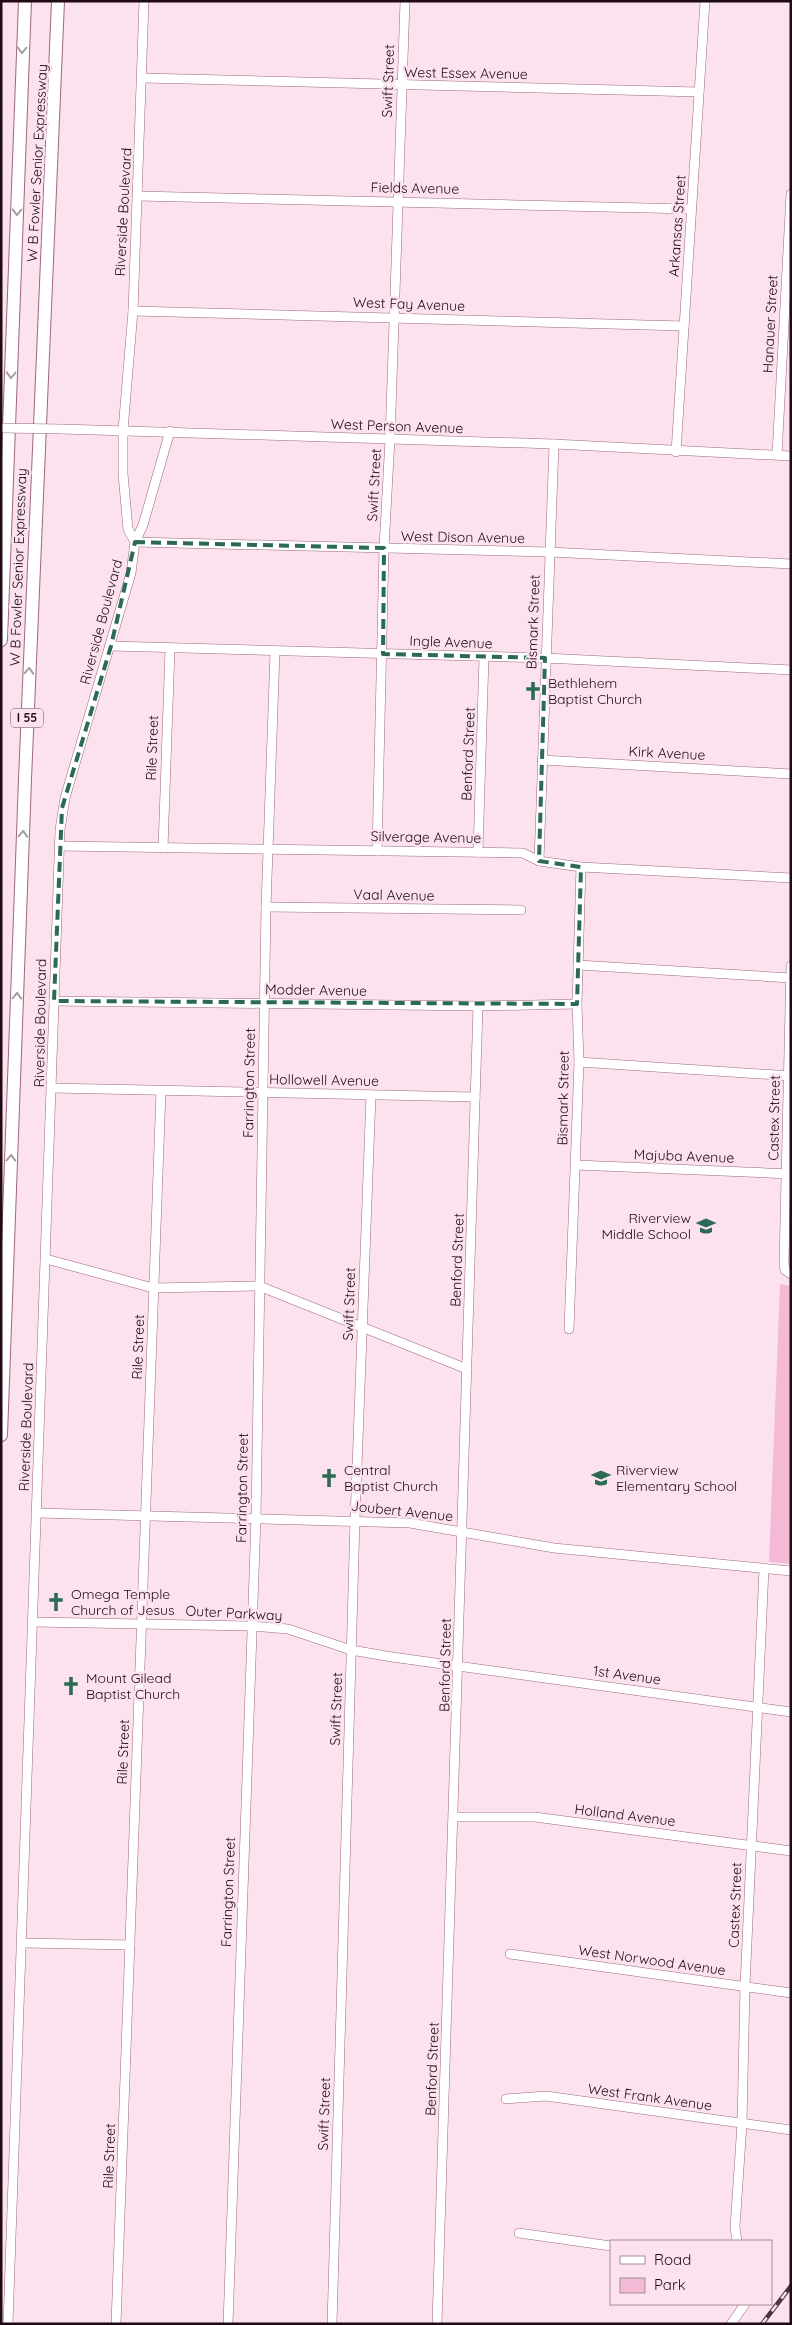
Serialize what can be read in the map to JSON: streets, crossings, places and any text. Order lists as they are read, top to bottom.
{
  "streets": {
    "highway": ["W B Fowler Senior Expressway", "I 55"],
    "street": [
      "West Essex Avenue",
      "Swift Street",
      "Fields Avenue",
      "Riverside Boulevard",
      "Arkansas Street",
      "West Fay Avenue",
      "Hanauer Street",
      "West Person Avenue",
      "West Dison Avenue",
      "Bismark Street",
      "Ingle Avenue",
      "Rile Street",
      "Kirk Avenue",
      "Benford Street",
      "Silverage Avenue",
      "Vaal Avenue",
      "Modder Avenue",
      "Hollowell Avenue",
      "Farrington Street",
      "Castex Street",
      "Majuba Avenue",
      "Joubert Avenue",
      "Outer Parkway",
      "1st Avenue",
      "Holland Avenue",
      "West Norwood Avenue",
      "West Frank Avenue"
    ]
  },
  "crossings": [
    ["West Essex Avenue", "Swift Street"],
    ["West Essex Avenue", "Riverside Boulevard"],
    ["West Essex Avenue", "Arkansas Street"],
    ["Swift Street", "Fields Avenue"],
    ["Swift Street", "West Fay Avenue"],
    ["Swift Street", "West Person Avenue"],
    ["Swift Street", "West Dison Avenue"],
    ["Swift Street", "Ingle Avenue"],
    ["Swift Street", "Silverage Avenue"],
    ["Swift Street", "Hollowell Avenue"],
    ["Swift Street", "Joubert Avenue"],
    ["Swift Street", "Outer Parkway"],
    ["Fields Avenue", "Riverside Boulevard"],
    ["Fields Avenue", "Arkansas Street"],
    ["Riverside Boulevard", "West Fay Avenue"],
    ["Riverside Boulevard", "West Person Avenue"],
    ["Riverside Boulevard", "West Dison Avenue"],
    ["Riverside Boulevard", "Ingle Avenue"],
    ["Riverside Boulevard", "Silverage Avenue"],
    ["Riverside Boulevard", "Modder Avenue"],
    ["Riverside Boulevard", "Hollowell Avenue"],
    ["Riverside Boulevard", "Joubert Avenue"],
    ["Riverside Boulevard", "Outer Parkway"],
    ["Arkansas Street", "West Fay Avenue"],
    ["Arkansas Street", "West Person Avenue"],
    ["Hanauer Street", "West Person Avenue"],
    ["West Person Avenue", "Bismark Street"],
    ["West Dison Avenue", "Bismark Street"],
    ["Bismark Street", "Ingle Avenue"],
    ["Bismark Street", "Kirk Avenue"],
    ["Bismark Street", "Silverage Avenue"],
    ["Bismark Street", "Modder Avenue"],
    ["Bismark Street", "Majuba Avenue"],
    ["Ingle Avenue", "Rile Street"],
    ["Ingle Avenue", "Benford Street"],
    ["Ingle Avenue", "Farrington Street"],
    ["Rile Street", "Silverage Avenue"],
    ["Rile Street", "Hollowell Avenue"],
    ["Rile Street", "Joubert Avenue"],
    ["Rile Street", "Outer Parkway"],
    ["Benford Street", "Silverage Avenue"],
    ["Benford Street", "Modder Avenue"],
    ["Benford Street", "Hollowell Avenue"],
    ["Benford Street", "Joubert Avenue"],
    ["Benford Street", "Outer Parkway"],
    ["Benford Street", "1st Avenue"],
    ["Benford Street", "Holland Avenue"],
    ["Silverage Avenue", "Farrington Street"],
    ["Vaal Avenue", "Farrington Street"],
    ["Modder Avenue", "Farrington Street"],
    ["Hollowell Avenue", "Farrington Street"],
    ["Farrington Street", "Joubert Avenue"],
    ["Farrington Street", "Outer Parkway"],
    ["Castex Street", "Majuba Avenue"],
    ["Castex Street", "Joubert Avenue"],
    ["Castex Street", "1st Avenue"],
    ["Castex Street", "Holland Avenue"],
    ["Castex Street", "West Norwood Avenue"],
    ["Castex Street", "West Frank Avenue"],
    ["Outer Parkway", "1st Avenue"]
  ],
  "places": {
    "church": [
      "Bethlehem Baptist Church",
      "Central Baptist Church",
      "Omega Temple Church of Jesus",
      "Mount Gilead Baptist Church"
    ],
    "school or university": ["Riverview Middle School", "Riverview Elementary School"]
  },
  "legend": ["Road", "Park"]
}
